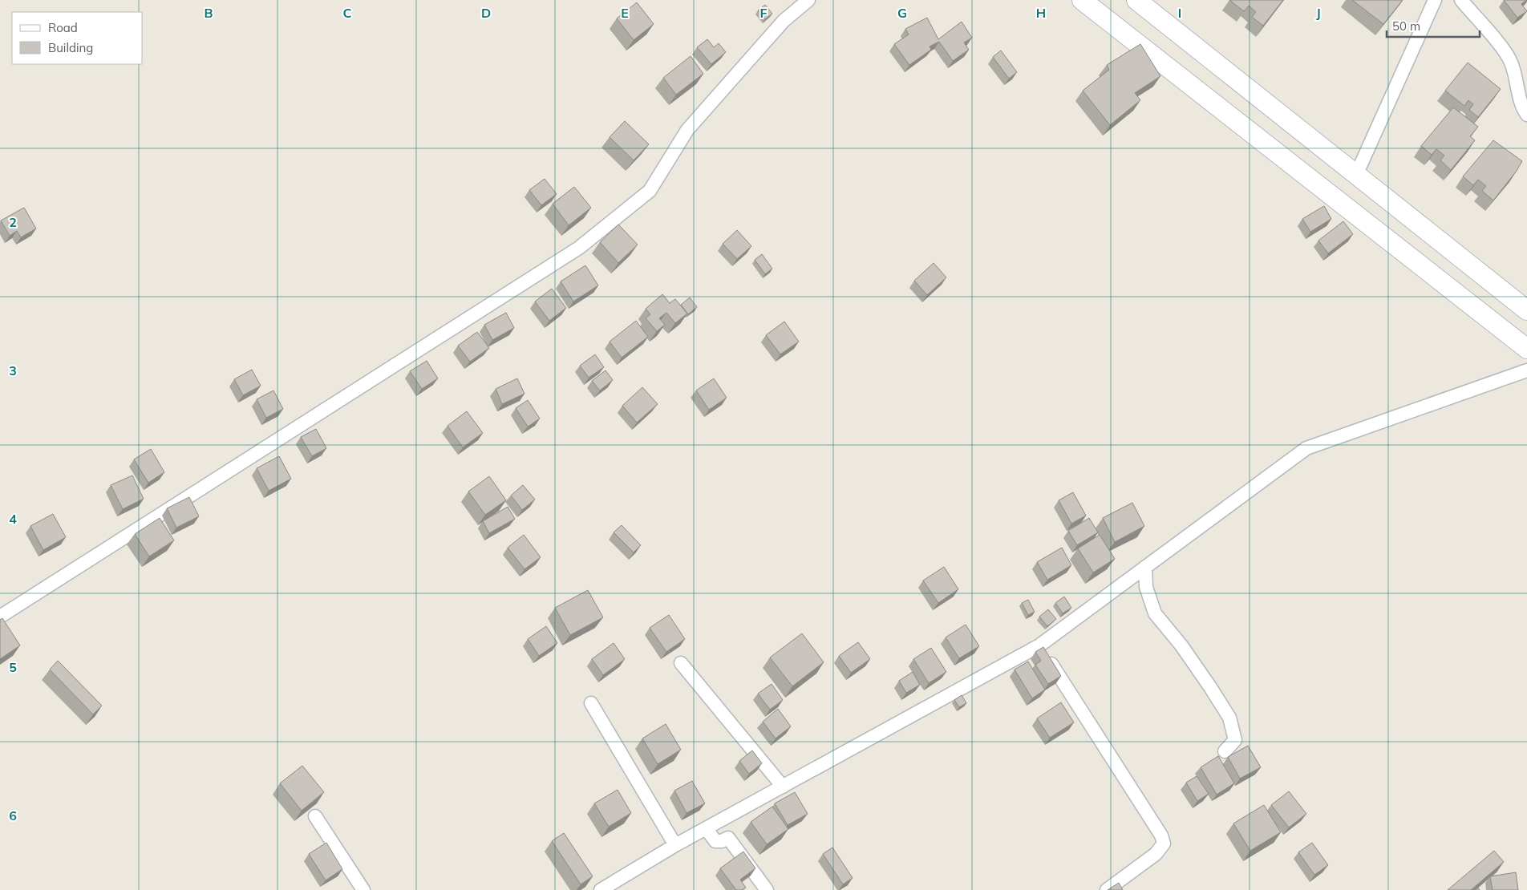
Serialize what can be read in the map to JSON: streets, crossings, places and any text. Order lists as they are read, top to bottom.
{
  "legend": ["Road", "Building"],
  "scale_bar": "50 m",
  "grid": {
    "columns": [
      "B",
      "C",
      "D",
      "E",
      "F",
      "G",
      "H",
      "I",
      "J"
    ],
    "rows": [
      "2",
      "3",
      "4",
      "5",
      "6"
    ]
  }
}
